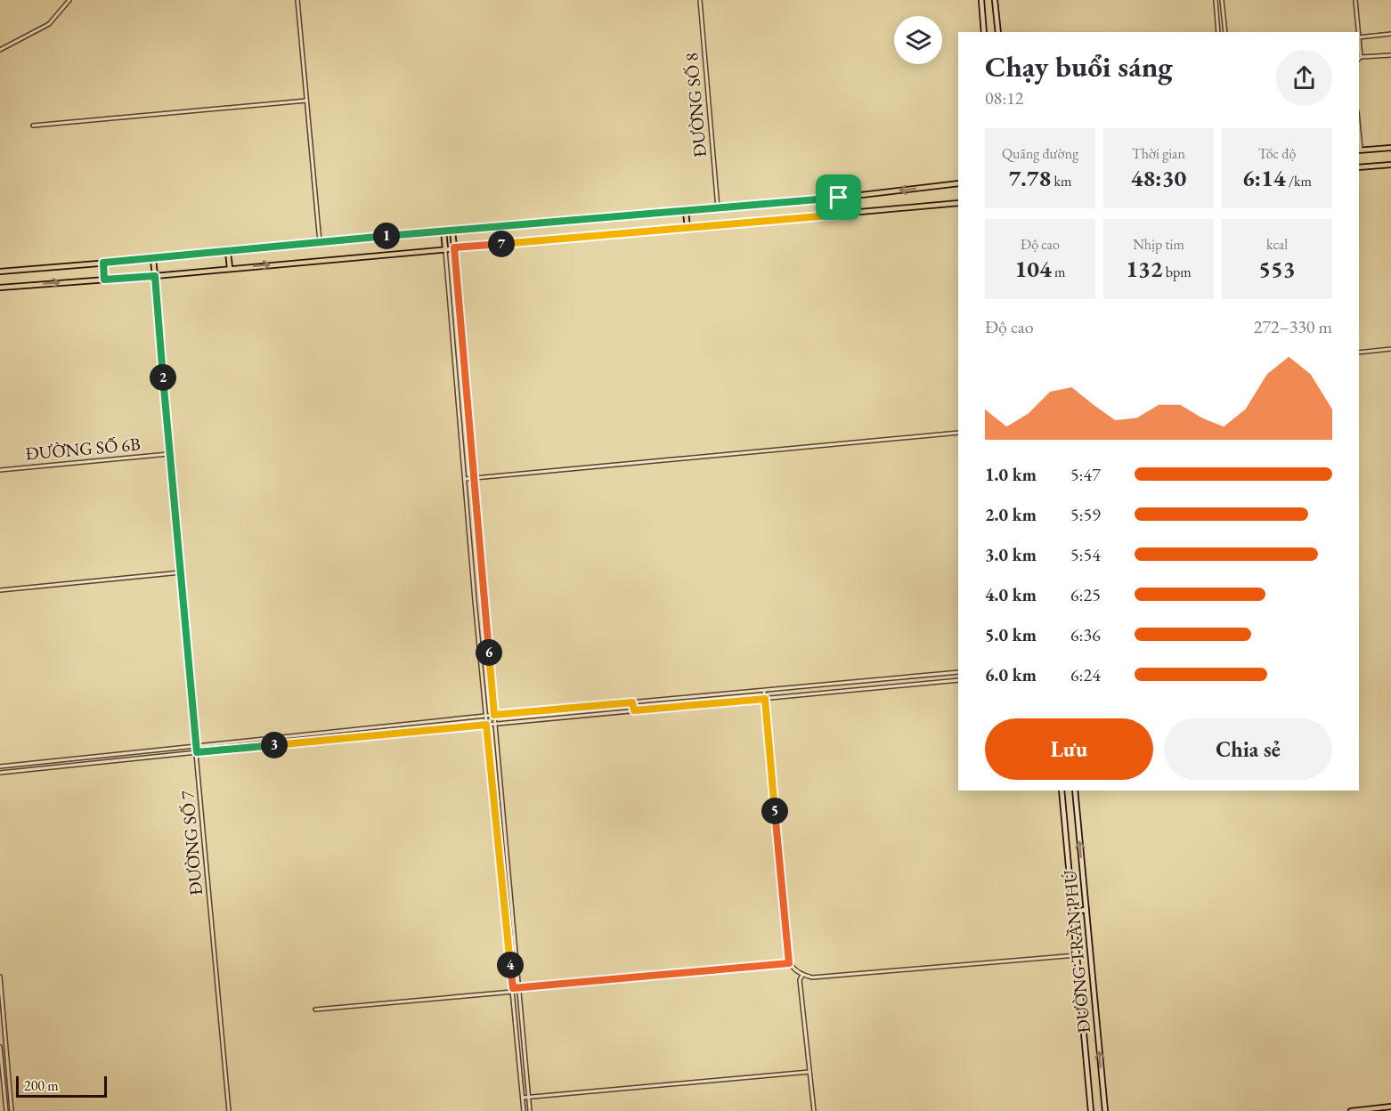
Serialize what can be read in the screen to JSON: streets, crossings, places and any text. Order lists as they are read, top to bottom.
{
  "streets": {
    "main road": ["ĐƯỜNG TRẦN PHÚ"],
    "street": ["ĐƯỜNG SỐ 8", "ĐƯỜNG SỐ 6B", "ĐƯỜNG SỐ 7"]
  },
  "crossings": [
    ["ĐƯỜNG SỐ 6B", "ĐƯỜNG SỐ 7"]
  ],
  "scale_bar": "200 m",
  "page": {
    "heading": ["Chạy buổi sáng", "08:12"],
    "stats": [
      ["Quãng đường", "7.78 km"],
      ["Thời gian", "48:30"],
      ["Tốc độ", "6:14 /km"],
      ["Độ cao", "104 m"],
      ["Nhịp tim", "132 bpm"],
      ["kcal", "553"]
    ],
    "pins": [
      "1",
      "7",
      "2",
      "6",
      "3",
      "5",
      "4"
    ],
    "chart": ["Độ cao", "272–330 m"],
    "list": [
      {
        "name": "1.0 km",
        "note": "5:47"
      },
      {
        "name": "2.0 km",
        "note": "5:59"
      },
      {
        "name": "3.0 km",
        "note": "5:54"
      },
      {
        "name": "4.0 km",
        "note": "6:25"
      },
      {
        "name": "5.0 km",
        "note": "6:36"
      },
      {
        "name": "6.0 km",
        "note": "6:24"
      }
    ],
    "buttons": ["Lưu", "Chia sẻ"],
    "scale": "200 m"
  }
}
